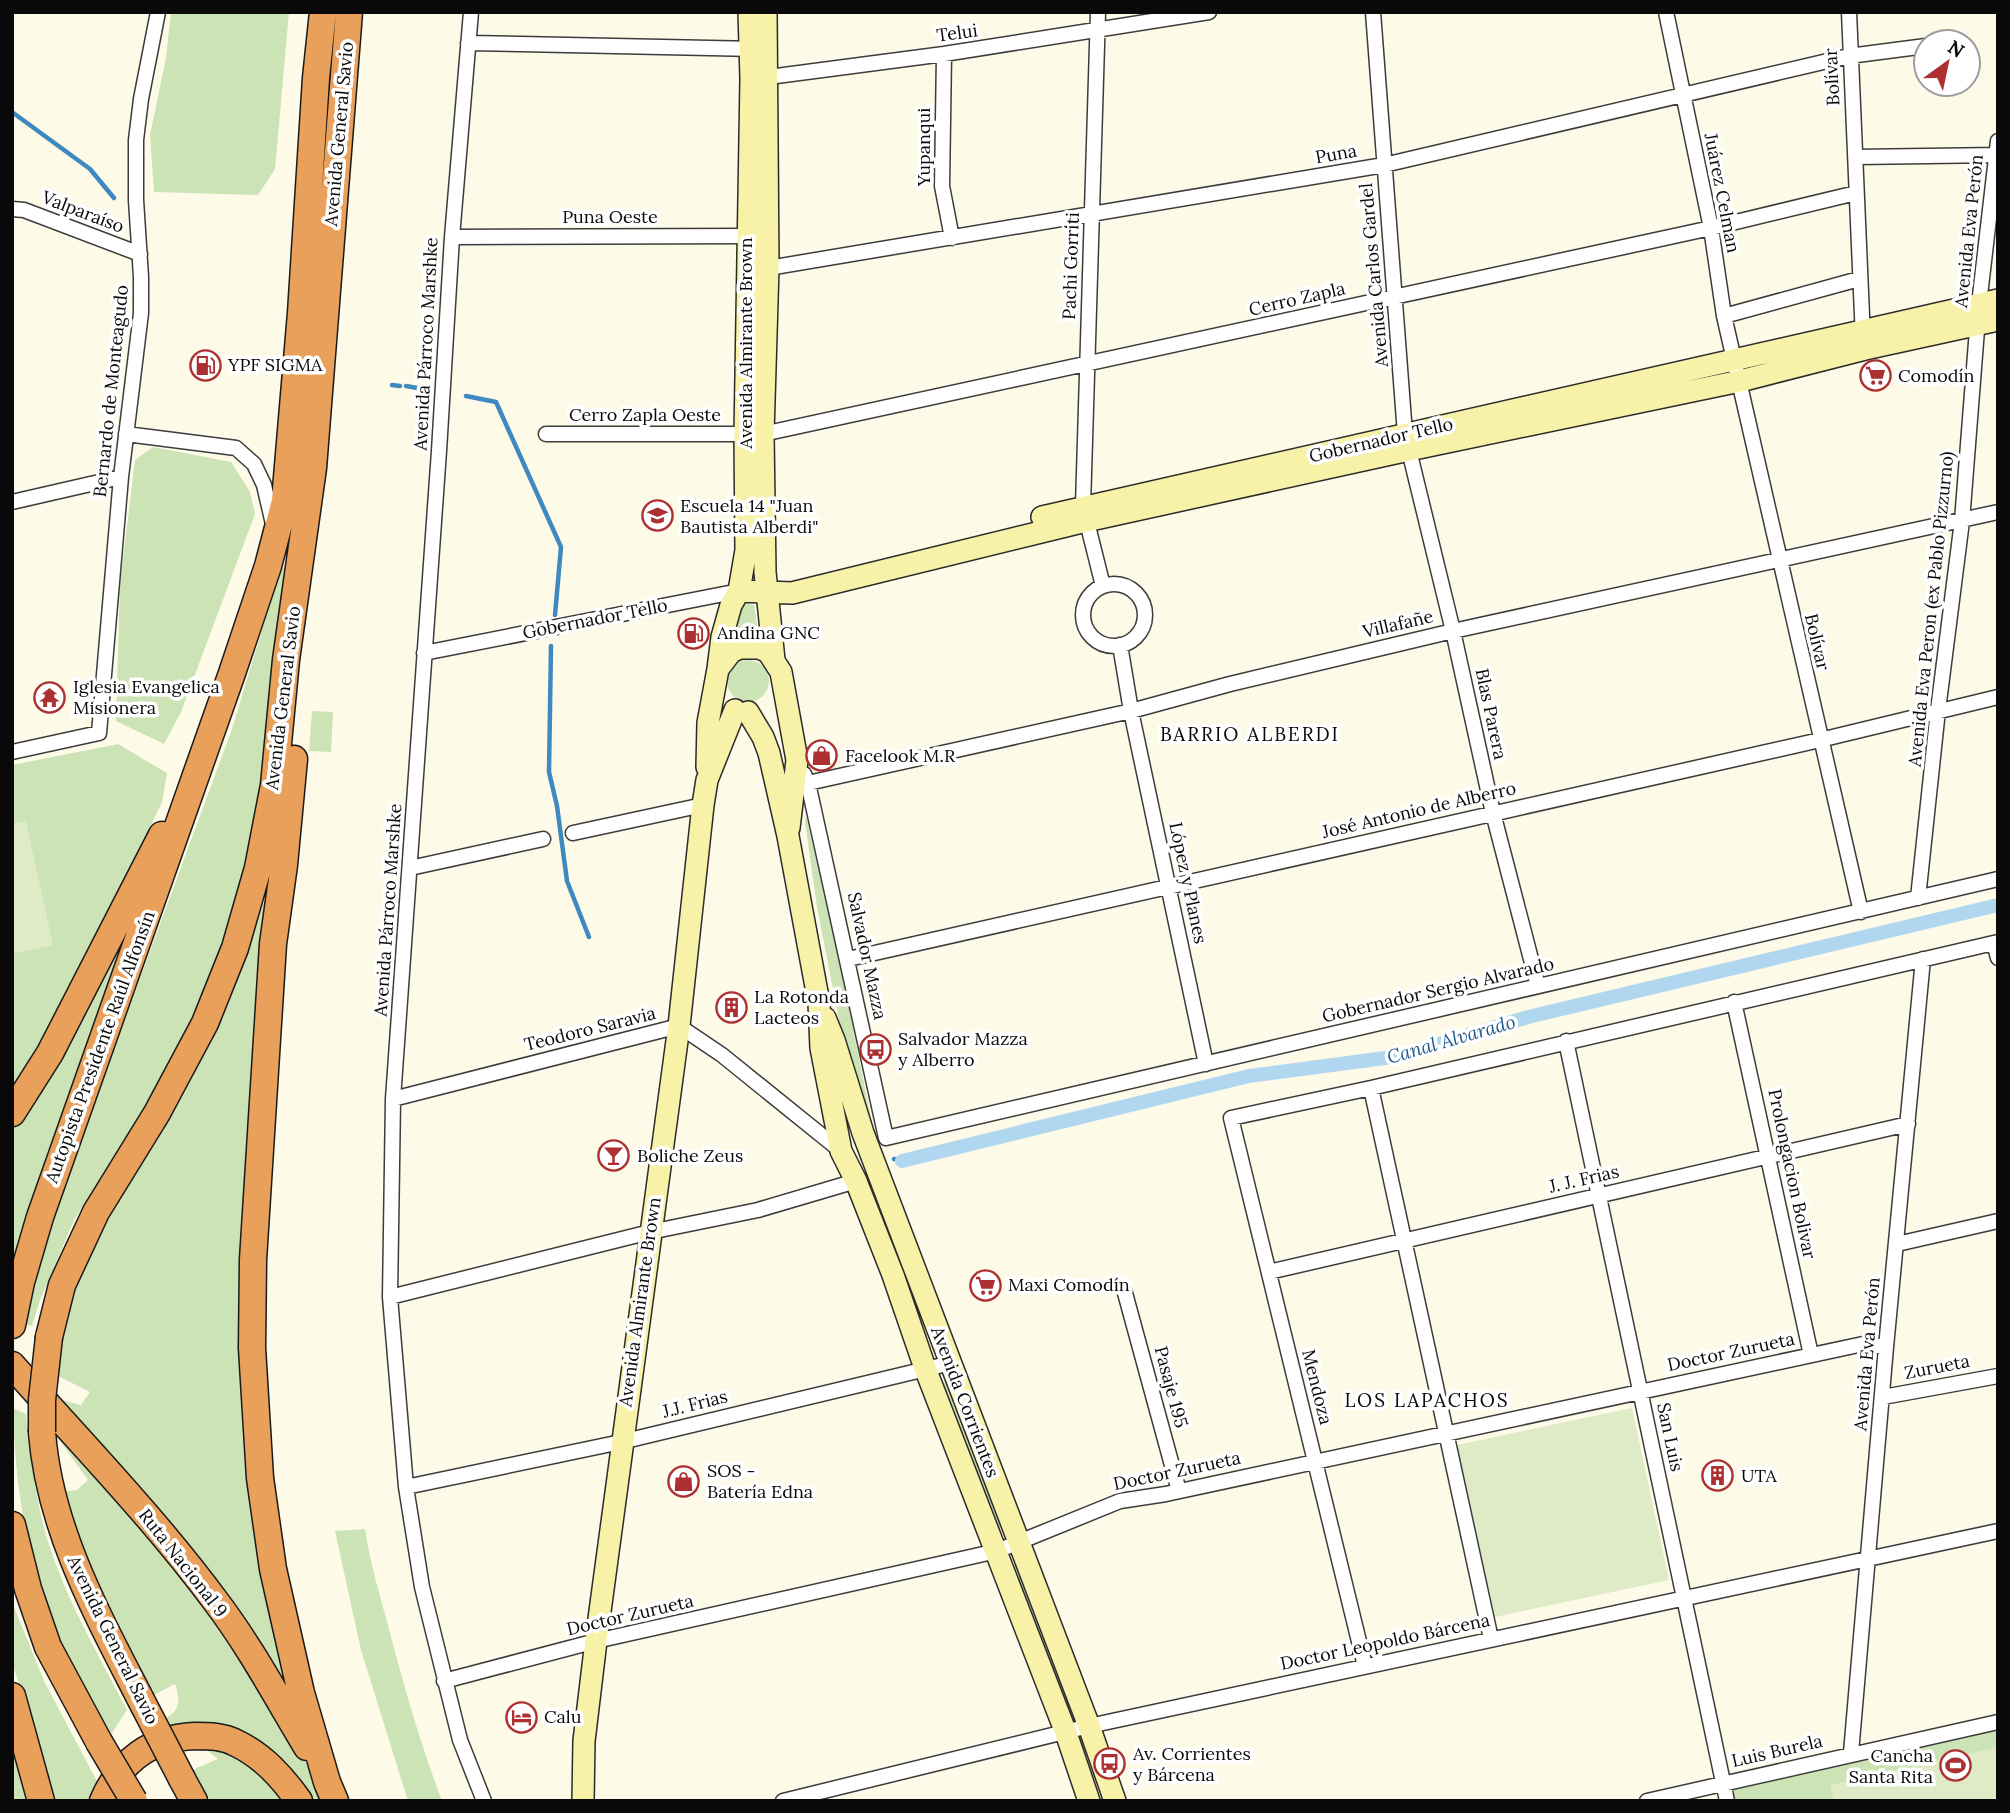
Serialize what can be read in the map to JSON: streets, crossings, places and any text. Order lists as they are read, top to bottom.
{
  "streets": {
    "highway": ["Avenida General Savio", "Autopista Presidente Raúl Alfonsín", "Ruta Nacional 9"],
    "street": [
      "Telui",
      "Bolívar",
      "Yupanqui",
      "Puna",
      "Juárez Celman",
      "Valparaíso",
      "Puna Oeste",
      "Avenida Eva Perón",
      "Pachi Gorriti",
      "Avenida Carlos Gardel",
      "Cerro Zapla",
      "Avenida Almirante Brown",
      "Avenida Párroco Marshke",
      "Bernardo de Monteagudo",
      "Cerro Zapla Oeste",
      "Gobernador Tello",
      "Avenida Eva Peron (ex Pablo Pizzurno)",
      "Villafañe",
      "Blas Parera",
      "José Antonio de Alberro",
      "López y Planes",
      "Salvador Mazza",
      "Gobernador Sergio Alvarado",
      "Teodoro Saravia",
      "Prolongacion Bolivar",
      "J. J. Frias",
      "Doctor Zurueta",
      "Zurueta",
      "Pasaje 195",
      "Mendoza",
      "Avenida Corrientes",
      "J.J. Frias",
      "San Luis",
      "Doctor Leopoldo Bárcena",
      "Luis Burela"
    ]
  },
  "crossings": [
    ["Telui", "Yupanqui"],
    ["Telui", "Pachi Gorriti"],
    ["Telui", "Avenida Almirante Brown"],
    ["Bolívar", "Puna"],
    ["Bolívar", "Juárez Celman"],
    ["Bolívar", "Cerro Zapla"],
    ["Bolívar", "Gobernador Tello"],
    ["Bolívar", "Villafañe"],
    ["Bolívar", "José Antonio de Alberro"],
    ["Bolívar", "Gobernador Sergio Alvarado"],
    ["Avenida General Savio", "Autopista Presidente Raúl Alfonsín"],
    ["Yupanqui", "Puna"],
    ["Puna", "Juárez Celman"],
    ["Puna", "Pachi Gorriti"],
    ["Puna", "Avenida Carlos Gardel"],
    ["Puna", "Avenida Almirante Brown"],
    ["Juárez Celman", "Cerro Zapla"],
    ["Juárez Celman", "Gobernador Tello"],
    ["Valparaíso", "Bernardo de Monteagudo"],
    ["Puna Oeste", "Avenida Almirante Brown"],
    ["Puna Oeste", "Avenida Párroco Marshke"],
    ["Avenida Eva Perón", "Gobernador Tello"],
    ["Avenida Eva Perón", "Avenida Eva Peron (ex Pablo Pizzurno)"],
    ["Avenida Eva Perón", "J. J. Frias"],
    ["Avenida Eva Perón", "Doctor Zurueta"],
    ["Avenida Eva Perón", "Zurueta"],
    ["Avenida Eva Perón", "Doctor Leopoldo Bárcena"],
    ["Avenida Eva Perón", "Luis Burela"],
    ["Pachi Gorriti", "Cerro Zapla"],
    ["Pachi Gorriti", "Gobernador Tello"],
    ["Pachi Gorriti", "López y Planes"],
    ["Avenida Carlos Gardel", "Cerro Zapla"],
    ["Avenida Carlos Gardel", "Gobernador Tello"],
    ["Avenida Carlos Gardel", "Blas Parera"],
    ["Cerro Zapla", "Avenida Almirante Brown"],
    ["Cerro Zapla", "Cerro Zapla Oeste"],
    ["Avenida Almirante Brown", "Cerro Zapla Oeste"],
    ["Avenida Almirante Brown", "Gobernador Tello"],
    ["Avenida Almirante Brown", "Teodoro Saravia"],
    ["Avenida Almirante Brown", "Doctor Zurueta"],
    ["Avenida Almirante Brown", "Avenida Corrientes"],
    ["Avenida Almirante Brown", "J.J. Frias"],
    ["Avenida Párroco Marshke", "Gobernador Tello"],
    ["Avenida Párroco Marshke", "Teodoro Saravia"],
    ["Avenida Párroco Marshke", "Doctor Zurueta"],
    ["Avenida Párroco Marshke", "J.J. Frias"],
    ["Gobernador Tello", "Avenida Eva Peron (ex Pablo Pizzurno)"],
    ["Gobernador Tello", "Blas Parera"],
    ["Avenida Eva Peron (ex Pablo Pizzurno)", "Villafañe"],
    ["Avenida Eva Peron (ex Pablo Pizzurno)", "José Antonio de Alberro"],
    ["Avenida Eva Peron (ex Pablo Pizzurno)", "Gobernador Sergio Alvarado"],
    ["Villafañe", "Blas Parera"],
    ["Villafañe", "López y Planes"],
    ["Villafañe", "Salvador Mazza"],
    ["Blas Parera", "José Antonio de Alberro"],
    ["Blas Parera", "Gobernador Sergio Alvarado"],
    ["José Antonio de Alberro", "López y Planes"],
    ["José Antonio de Alberro", "Salvador Mazza"],
    ["López y Planes", "Gobernador Sergio Alvarado"],
    ["Salvador Mazza", "Gobernador Sergio Alvarado"],
    ["Salvador Mazza", "Avenida Corrientes"],
    ["Teodoro Saravia", "Avenida Corrientes"],
    ["Prolongacion Bolivar", "J. J. Frias"],
    ["Prolongacion Bolivar", "Doctor Zurueta"],
    ["J. J. Frias", "Mendoza"],
    ["J. J. Frias", "San Luis"],
    ["Doctor Zurueta", "Pasaje 195"],
    ["Doctor Zurueta", "Mendoza"],
    ["Doctor Zurueta", "Avenida Corrientes"],
    ["Doctor Zurueta", "San Luis"],
    ["Mendoza", "Doctor Leopoldo Bárcena"],
    ["Avenida Corrientes", "J.J. Frias"],
    ["Avenida Corrientes", "Doctor Leopoldo Bárcena"],
    ["San Luis", "Doctor Leopoldo Bárcena"],
    ["San Luis", "Luis Burela"]
  ],
  "districts": ["BARRIO ALBERDI", "LOS LAPACHOS"],
  "water": ["Canal Alvarado"],
  "places": {
    "fuel station": ["YPF SIGMA", "Andina GNC"],
    "supermarket": ["Comodín", "Maxi Comodín"],
    "school or university": ["Escuela 14 \"Juan Bautista Alberdi\""],
    "temple": ["Iglesia Evangelica Misionera"],
    "shop": ["Facelook M.R", "SOS - Batería Edna"],
    "building": ["La Rotonda Lacteos", "UTA"],
    "bus stop": ["Salvador Mazza y Alberro", "Av. Corrientes y Bárcena"],
    "bar": ["Boliche Zeus"],
    "hotel": ["Calu"],
    "sports": ["Cancha Santa Rita"]
  },
  "north": "top right"
}
